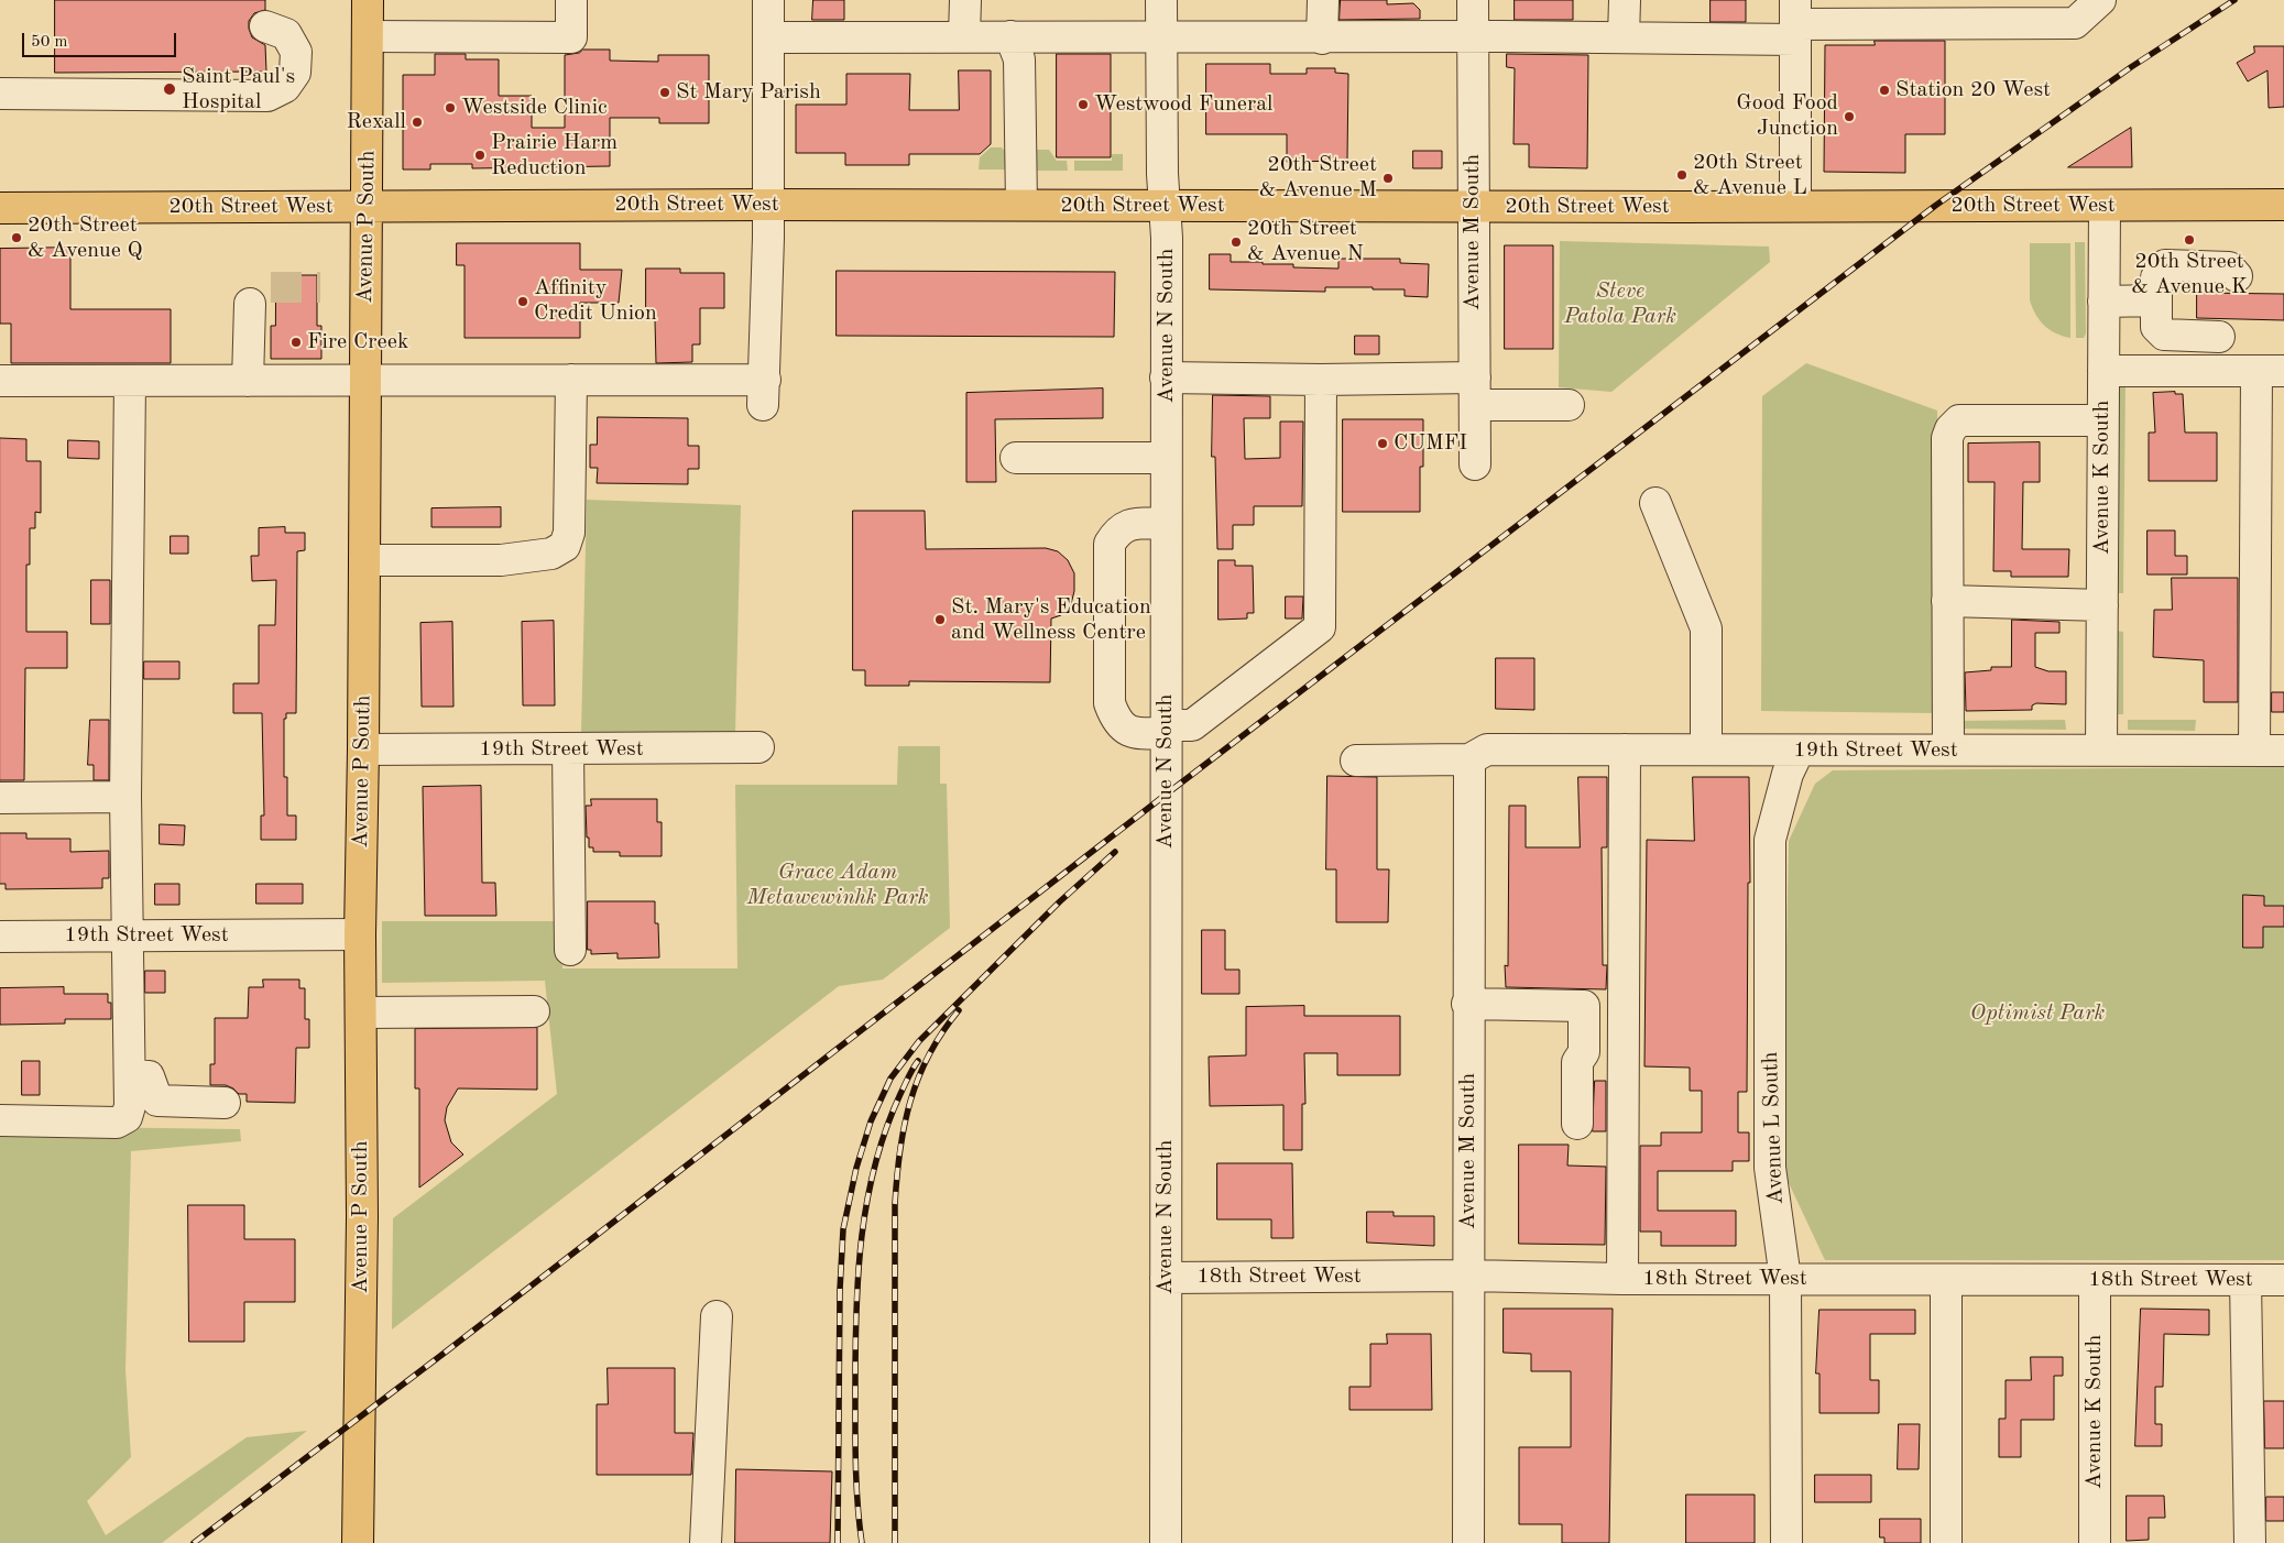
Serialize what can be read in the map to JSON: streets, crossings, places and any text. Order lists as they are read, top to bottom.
{
  "streets": {
    "main road": ["20th Street West", "Avenue P South"],
    "street": [
      "Avenue M South",
      "Avenue N South",
      "Avenue K South",
      "19th Street West",
      "Avenue L South",
      "18th Street West"
    ]
  },
  "crossings": [
    ["20th Street West", "Avenue P South"],
    ["20th Street West", "Avenue M South"],
    ["20th Street West", "Avenue N South"],
    ["20th Street West", "Avenue K South"],
    ["Avenue P South", "19th Street West"],
    ["Avenue M South", "19th Street West"],
    ["Avenue M South", "18th Street West"],
    ["Avenue N South", "18th Street West"],
    ["Avenue K South", "19th Street West"],
    ["Avenue K South", "18th Street West"],
    ["19th Street West", "Avenue L South"],
    ["Avenue L South", "18th Street West"]
  ],
  "parks": ["Steve Patola Park", "Grace Adam Metawewinhk Park", "Optimist Park"],
  "places": [
    "Saint Paul's Hospital",
    "Station 20 West",
    "St Mary Parish",
    "Westwood Funeral",
    "Westside Clinic",
    "Good Food Junction",
    "Rexall",
    "Prairie Harm Reduction",
    "20th Street & Avenue L",
    "20th Street & Avenue M",
    "20th Street & Avenue Q",
    "20th Street & Avenue K",
    "20th Street & Avenue N",
    "Affinity Credit Union",
    "Fire Creek",
    "CUMFI",
    "St. Mary's Education and Wellness Centre"
  ],
  "scale_bar": "50 m"
}
